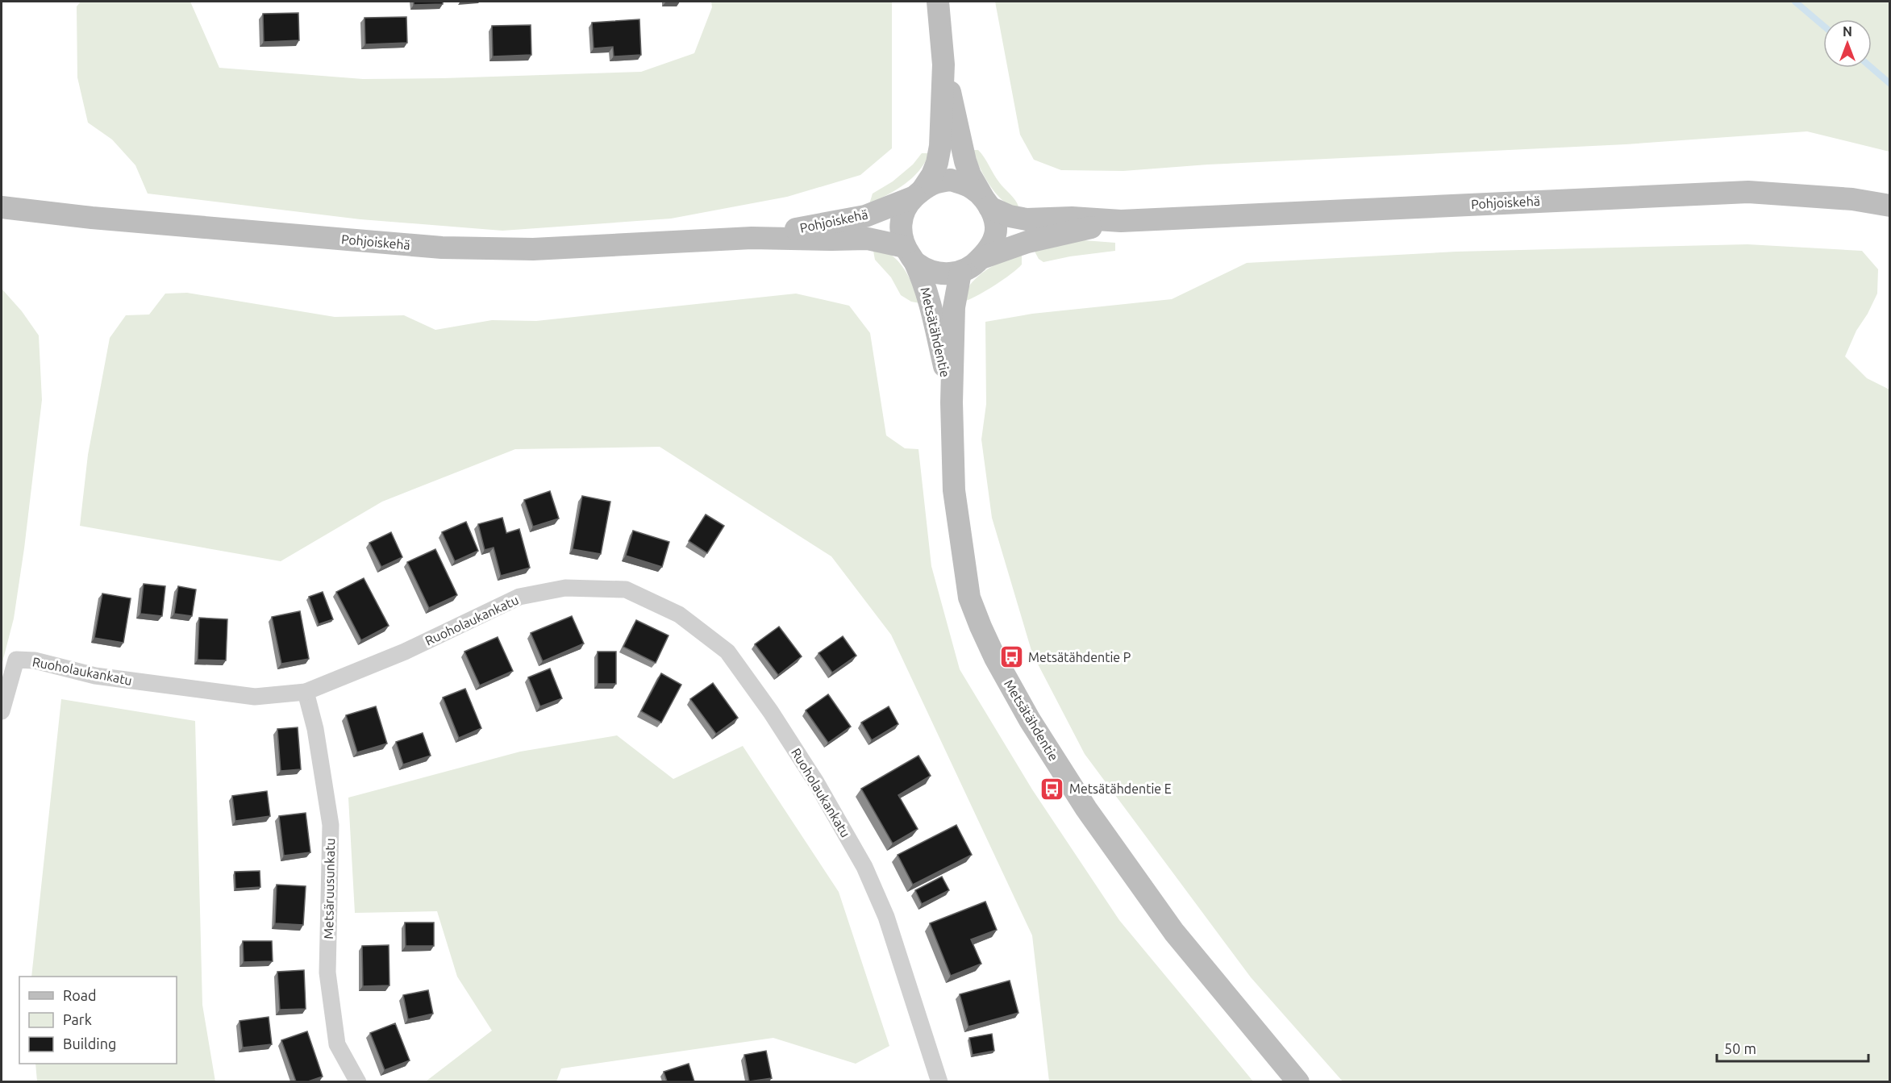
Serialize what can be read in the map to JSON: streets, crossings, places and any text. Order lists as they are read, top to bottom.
{
  "streets": {
    "main road": ["Pohjoiskehä", "Metsätähdentie"],
    "street": ["Ruoholaukankatu", "Metsäruusunkatu"]
  },
  "crossings": [
    ["Pohjoiskehä", "Metsätähdentie"],
    ["Ruoholaukankatu", "Metsäruusunkatu"]
  ],
  "places": {
    "bus stop": ["Metsätähdentie P", "Metsätähdentie E"]
  },
  "legend": ["Road", "Park", "Building"],
  "scale_bar": "50 m",
  "north": "top"
}
